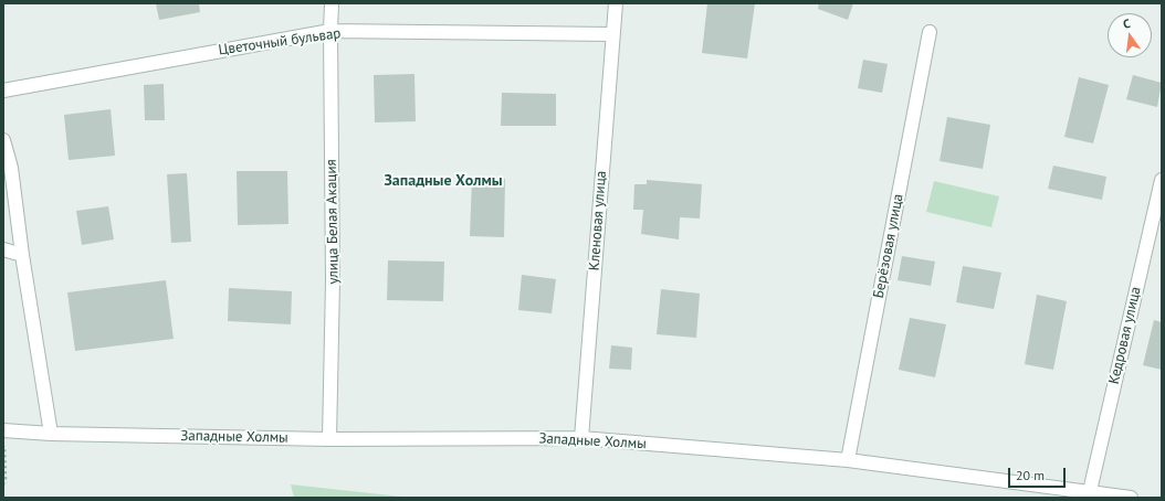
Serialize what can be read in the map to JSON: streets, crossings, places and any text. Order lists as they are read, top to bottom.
{
  "streets": {
    "street": [
      "Цветочный бульвар",
      "Кленовая улица",
      "улица Белая Акация",
      "Берёзовая улица",
      "Кедровая улица",
      "Западные Холмы"
    ]
  },
  "crossings": [
    ["Цветочный бульвар", "Кленовая улица"],
    ["Цветочный бульвар", "улица Белая Акация"],
    ["Кленовая улица", "Западные Холмы"],
    ["улица Белая Акация", "Западные Холмы"],
    ["Берёзовая улица", "Западные Холмы"],
    ["Кедровая улица", "Западные Холмы"]
  ],
  "districts": ["Западные Холмы"],
  "scale_bar": "20 m",
  "north": "top"
}
